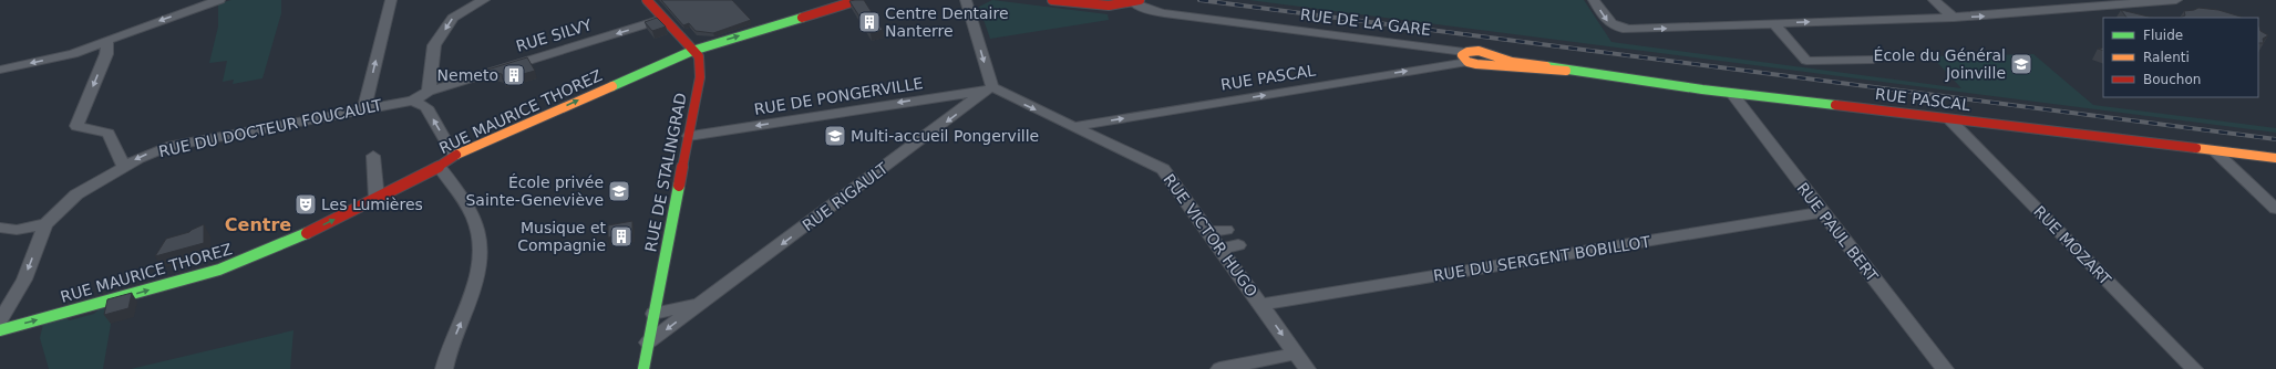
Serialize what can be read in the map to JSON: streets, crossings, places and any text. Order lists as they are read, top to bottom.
{
  "streets": {
    "street": [
      "RUE DE LA GARE",
      "RUE SILVY",
      "RUE PASCAL",
      "RUE DE PONGERVILLE",
      "RUE MAURICE THOREZ",
      "RUE DU DOCTEUR FOUCAULT",
      "RUE DE STALINGRAD",
      "RUE RIGAULT",
      "RUE PAUL BERT",
      "RUE VICTOR HUGO",
      "RUE MOZART",
      "RUE DU SERGENT BOBILLOT"
    ]
  },
  "crossings": [
    ["RUE DE LA GARE", "RUE PASCAL"],
    ["RUE SILVY", "RUE DU DOCTEUR FOUCAULT"],
    ["RUE SILVY", "RUE DE STALINGRAD"],
    ["RUE PASCAL", "RUE PAUL BERT"],
    ["RUE PASCAL", "RUE VICTOR HUGO"],
    ["RUE PASCAL", "RUE MOZART"],
    ["RUE DE PONGERVILLE", "RUE DE STALINGRAD"],
    ["RUE DE PONGERVILLE", "RUE RIGAULT"],
    ["RUE DE PONGERVILLE", "RUE VICTOR HUGO"],
    ["RUE MAURICE THOREZ", "RUE DE STALINGRAD"],
    ["RUE DE STALINGRAD", "RUE RIGAULT"],
    ["RUE RIGAULT", "RUE VICTOR HUGO"],
    ["RUE PAUL BERT", "RUE DU SERGENT BOBILLOT"],
    ["RUE VICTOR HUGO", "RUE DU SERGENT BOBILLOT"]
  ],
  "one_way": [
    "RUE SILVY",
    "RUE DE PONGERVILLE",
    "RUE MAURICE THOREZ",
    "RUE RIGAULT"
  ],
  "districts": ["Centre"],
  "places": {
    "building": ["Centre Dentaire Nanterre", "Nemeto", "Musique et Compagnie"],
    "school or university": ["École du Général Joinville", "Multi-accueil Pongerville", "École privée Sainte-Geneviève"],
    "theatre": ["Les Lumières"]
  },
  "legend": ["Fluide", "Ralenti", "Bouchon"]
}
